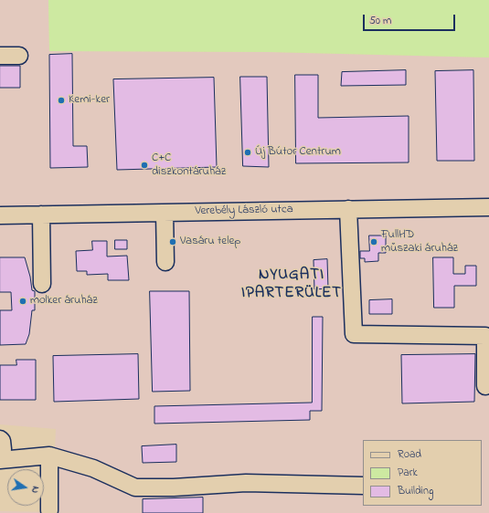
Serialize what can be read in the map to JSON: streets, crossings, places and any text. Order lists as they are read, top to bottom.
{
  "streets": {
    "street": ["Verebély László utca"]
  },
  "districts": ["NYUGATI IPARTERÜLET"],
  "places": [
    "Kemi-ker",
    "Új Bútor Centrum",
    "C+C diszkontáruház",
    "Vasáru telep",
    "FullHD műszaki áruház",
    "molker áruház"
  ],
  "legend": ["Road", "Park", "Building"],
  "scale_bar": "50 m",
  "north": "right"
}
